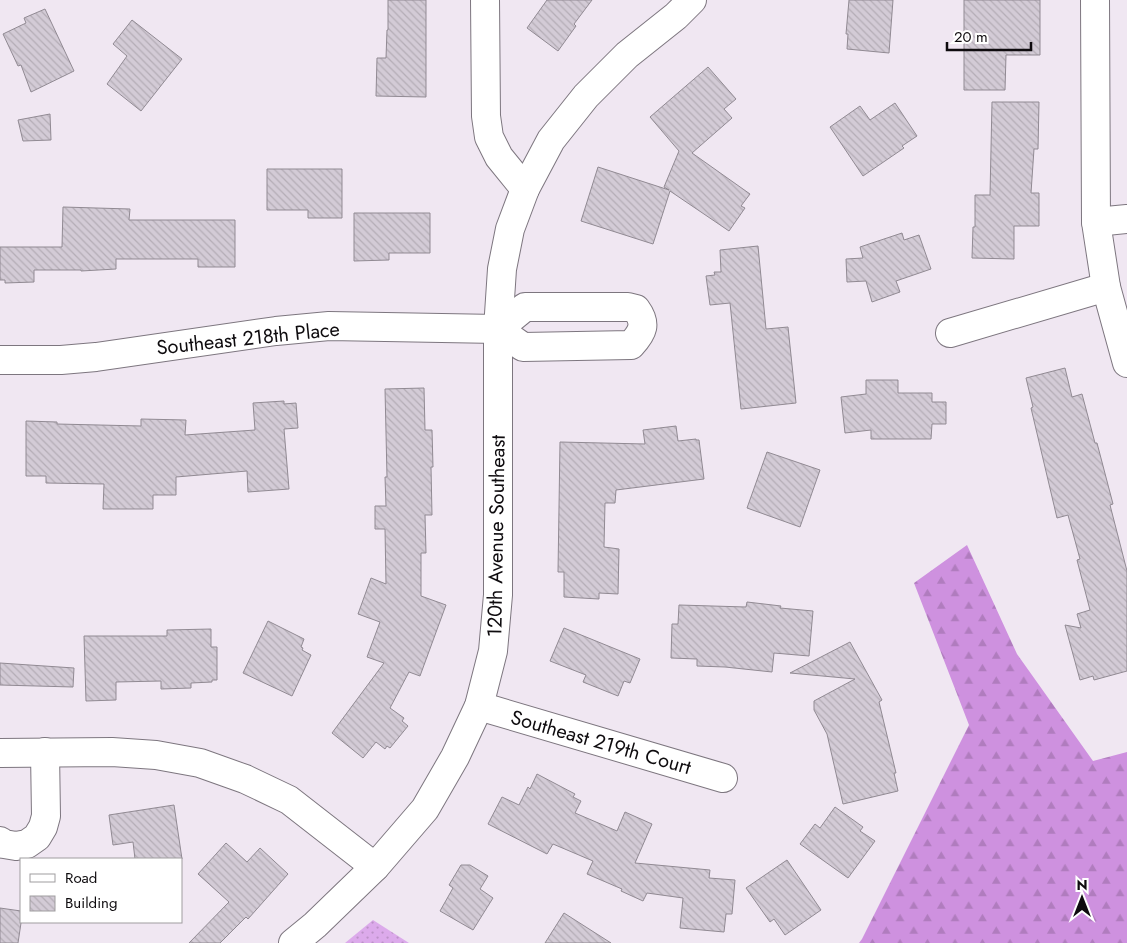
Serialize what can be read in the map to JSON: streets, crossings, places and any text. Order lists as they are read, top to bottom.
{
  "streets": {
    "street": ["Southeast 218th Place", "120th Avenue Southeast", "Southeast 219th Court"]
  },
  "crossings": [
    ["Southeast 218th Place", "120th Avenue Southeast"],
    ["120th Avenue Southeast", "Southeast 219th Court"]
  ],
  "legend": ["Road", "Building"],
  "scale_bar": "20 m",
  "north": "top"
}
